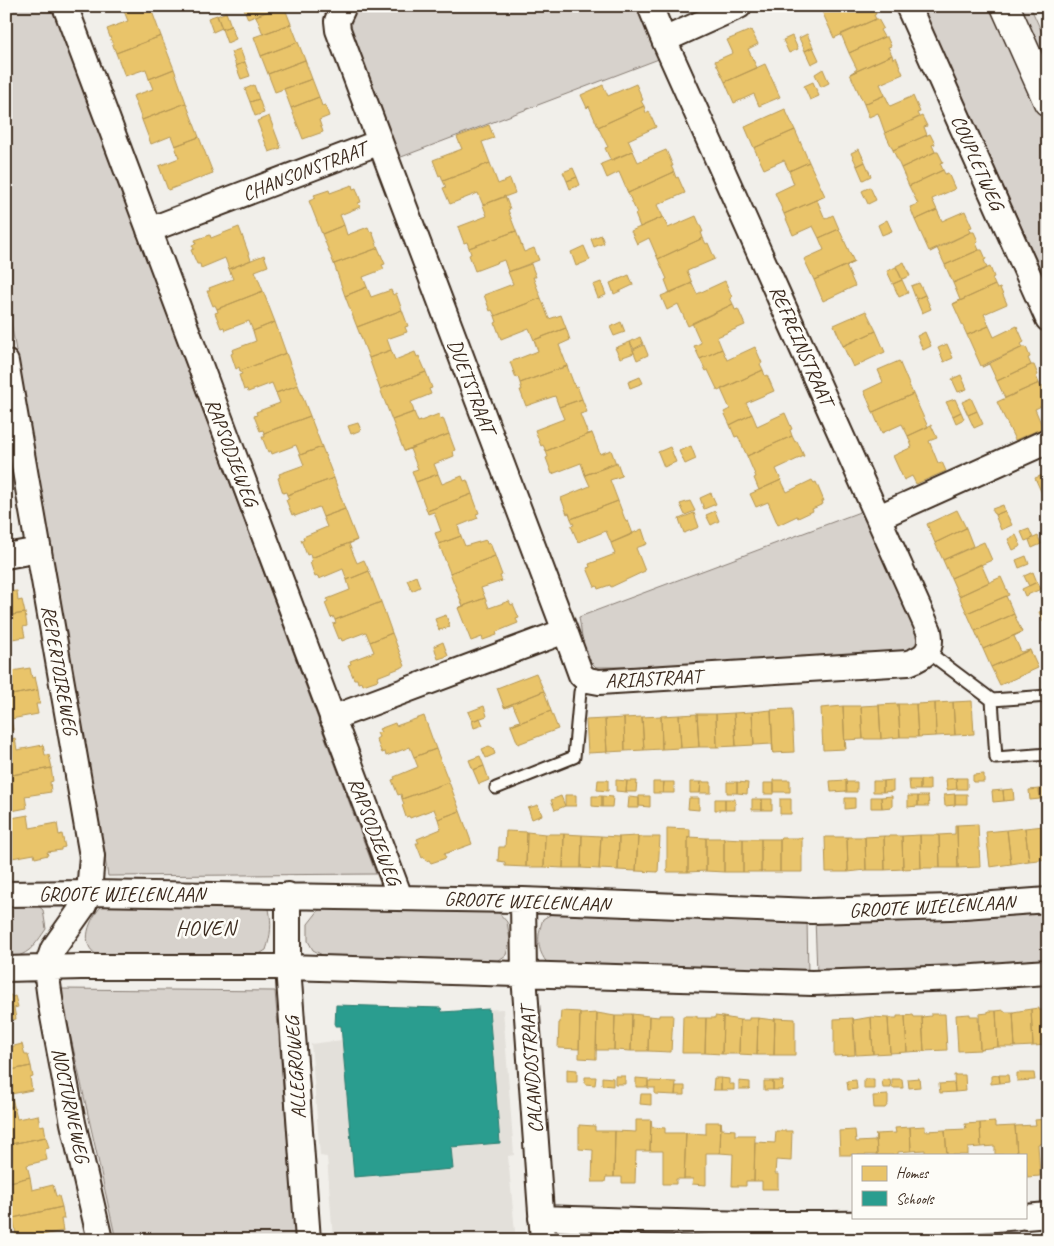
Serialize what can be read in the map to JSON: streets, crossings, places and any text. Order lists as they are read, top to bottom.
{
  "streets": {
    "street": [
      "COUPLETWEG",
      "CHANSONSTRAAT",
      "REFREINSTRAAT",
      "DUETSTRAAT",
      "RAPSODIEWEG",
      "REPERTOIREWEG",
      "ARIASTRAAT",
      "GROOTE WIELENLAAN",
      "ALLEGROWEG",
      "CALANDOSTRAAT",
      "NOCTURNEWEG"
    ]
  },
  "crossings": [
    ["CHANSONSTRAAT", "DUETSTRAAT"],
    ["CHANSONSTRAAT", "RAPSODIEWEG"],
    ["REFREINSTRAAT", "ARIASTRAAT"],
    ["DUETSTRAAT", "ARIASTRAAT"],
    ["RAPSODIEWEG", "GROOTE WIELENLAAN"],
    ["REPERTOIREWEG", "GROOTE WIELENLAAN"],
    ["REPERTOIREWEG", "NOCTURNEWEG"],
    ["GROOTE WIELENLAAN", "ALLEGROWEG"],
    ["GROOTE WIELENLAAN", "CALANDOSTRAAT"]
  ],
  "districts": ["HOVEN"],
  "legend": ["Homes", "Schools"]
}
